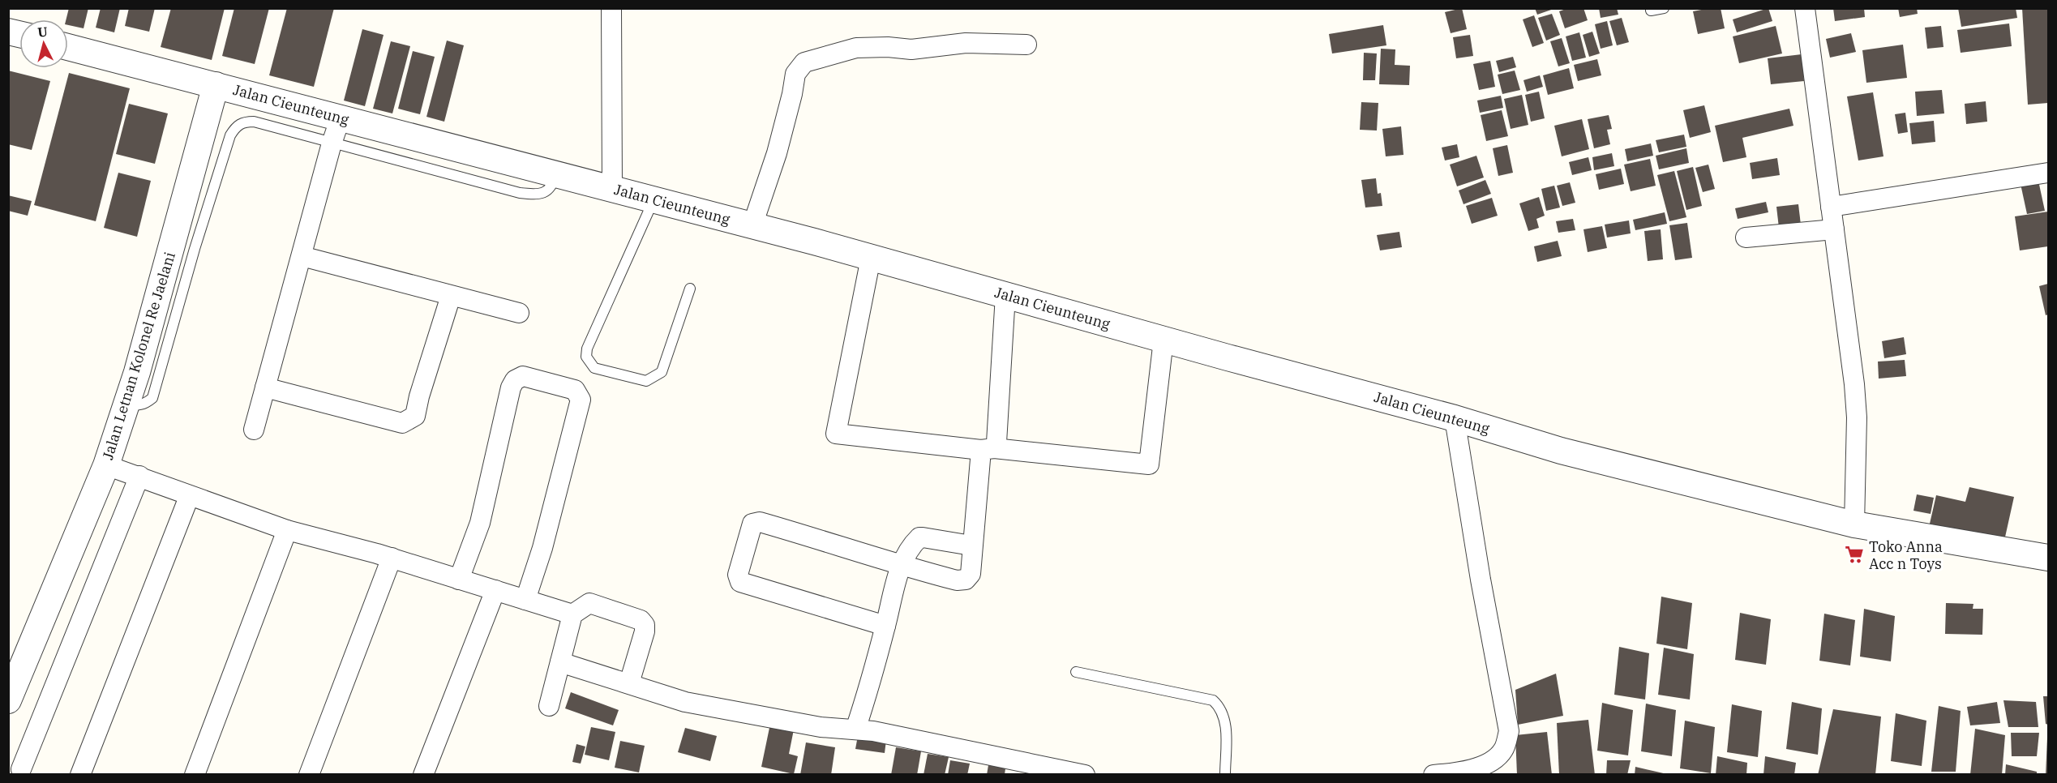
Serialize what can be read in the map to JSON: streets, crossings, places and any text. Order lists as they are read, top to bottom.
{
  "streets": {
    "street": ["Jalan Cieunteung", "Jalan Letnan Kolonel Re Jaelani"]
  },
  "crossings": [
    ["Jalan Cieunteung", "Jalan Letnan Kolonel Re Jaelani"]
  ],
  "places": {
    "supermarket": ["Toko Anna Acc n Toys"]
  },
  "north": "top"
}
